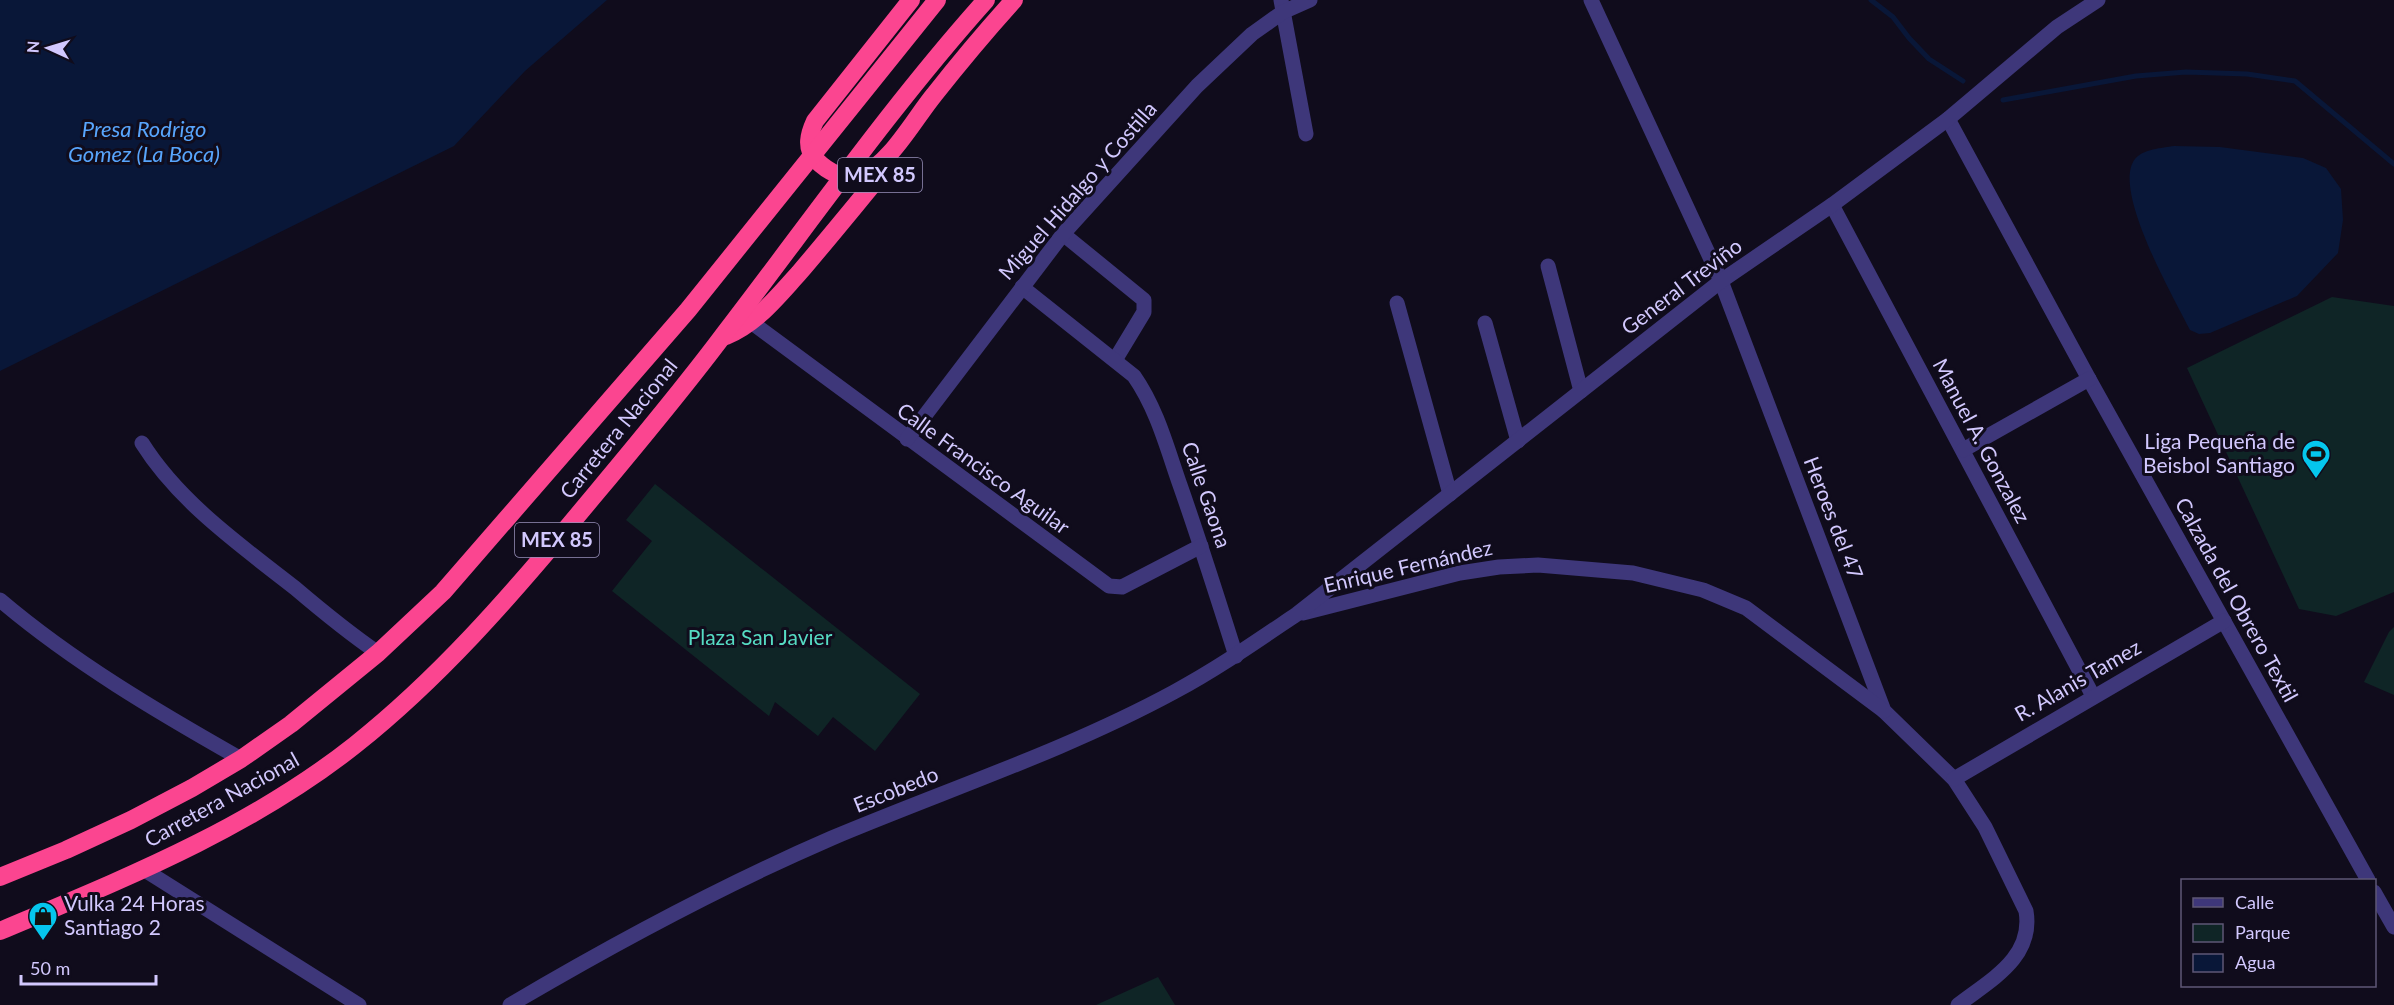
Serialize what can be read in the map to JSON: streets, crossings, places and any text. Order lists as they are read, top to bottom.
{
  "streets": {
    "highway": ["MEX 85", "Carretera Nacional"],
    "street": [
      "Miguel Hidalgo y Costilla",
      "General Treviño",
      "Manuel A. Gonzalez",
      "Calle Francisco Aguilar",
      "Calle Gaona",
      "Heroes del 47",
      "Enrique Fernández",
      "Calzada del Obrero Textil",
      "R. Alanis Tamez",
      "Escobedo"
    ]
  },
  "crossings": [
    ["MEX 85", "Carretera Nacional"],
    ["MEX 85", "Calle Francisco Aguilar"],
    ["Miguel Hidalgo y Costilla", "Calle Francisco Aguilar"],
    ["Miguel Hidalgo y Costilla", "Calle Gaona"],
    ["General Treviño", "Manuel A. Gonzalez"],
    ["General Treviño", "Heroes del 47"],
    ["General Treviño", "Enrique Fernández"],
    ["General Treviño", "Calzada del Obrero Textil"],
    ["General Treviño", "Escobedo"],
    ["Manuel A. Gonzalez", "R. Alanis Tamez"],
    ["Calle Francisco Aguilar", "Calle Gaona"],
    ["Calle Gaona", "Escobedo"],
    ["Heroes del 47", "Enrique Fernández"],
    ["Heroes del 47", "R. Alanis Tamez"],
    ["Enrique Fernández", "Escobedo"],
    ["Calzada del Obrero Textil", "R. Alanis Tamez"]
  ],
  "water": ["Presa Rodrigo Gomez (La Boca)"],
  "parks": ["Plaza San Javier"],
  "places": {
    "sports": ["Liga Pequeña de Beisbol Santiago"],
    "shop": ["Vulka 24 Horas Santiago 2"]
  },
  "legend": ["Calle", "Parque", "Agua"],
  "scale_bar": "50 m",
  "north": "left"
}
